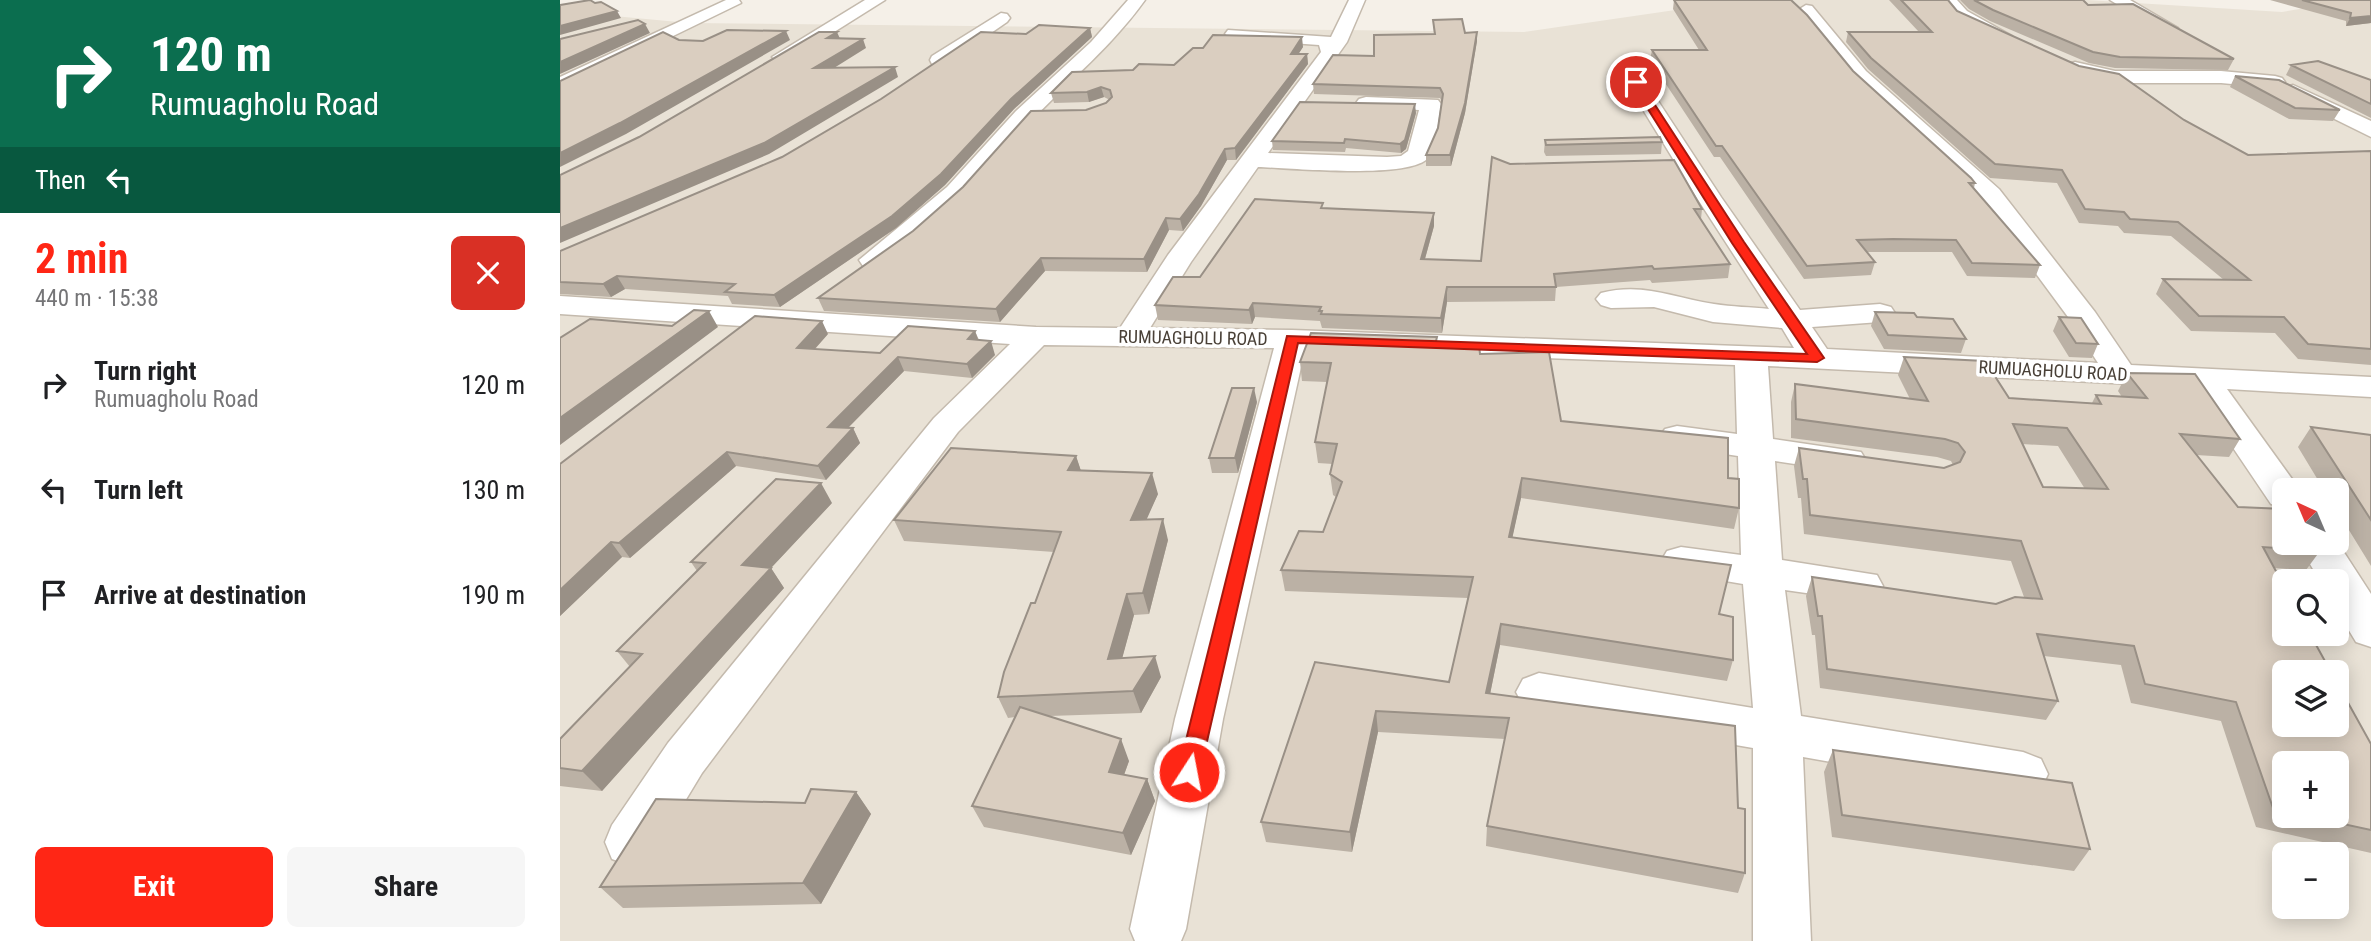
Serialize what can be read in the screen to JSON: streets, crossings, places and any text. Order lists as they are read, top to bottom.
{
  "streets": {
    "street": ["RUMUAGHOLU ROAD"]
  },
  "north": "top left",
  "page": {
    "turn": ["120 m", "Rumuagholu Road"],
    "then": "Then",
    "heading": ["2 min", "440 m · 15:38"],
    "list": [
      {
        "name": "Turn right",
        "note": "Rumuagholu Road",
        "value": "120 m"
      },
      {
        "name": "Turn left",
        "value": "130 m"
      },
      {
        "name": "Arrive at destination",
        "value": "190 m"
      }
    ],
    "map_buttons": ["+", "−"],
    "buttons": ["Exit", "Share"]
  }
}
